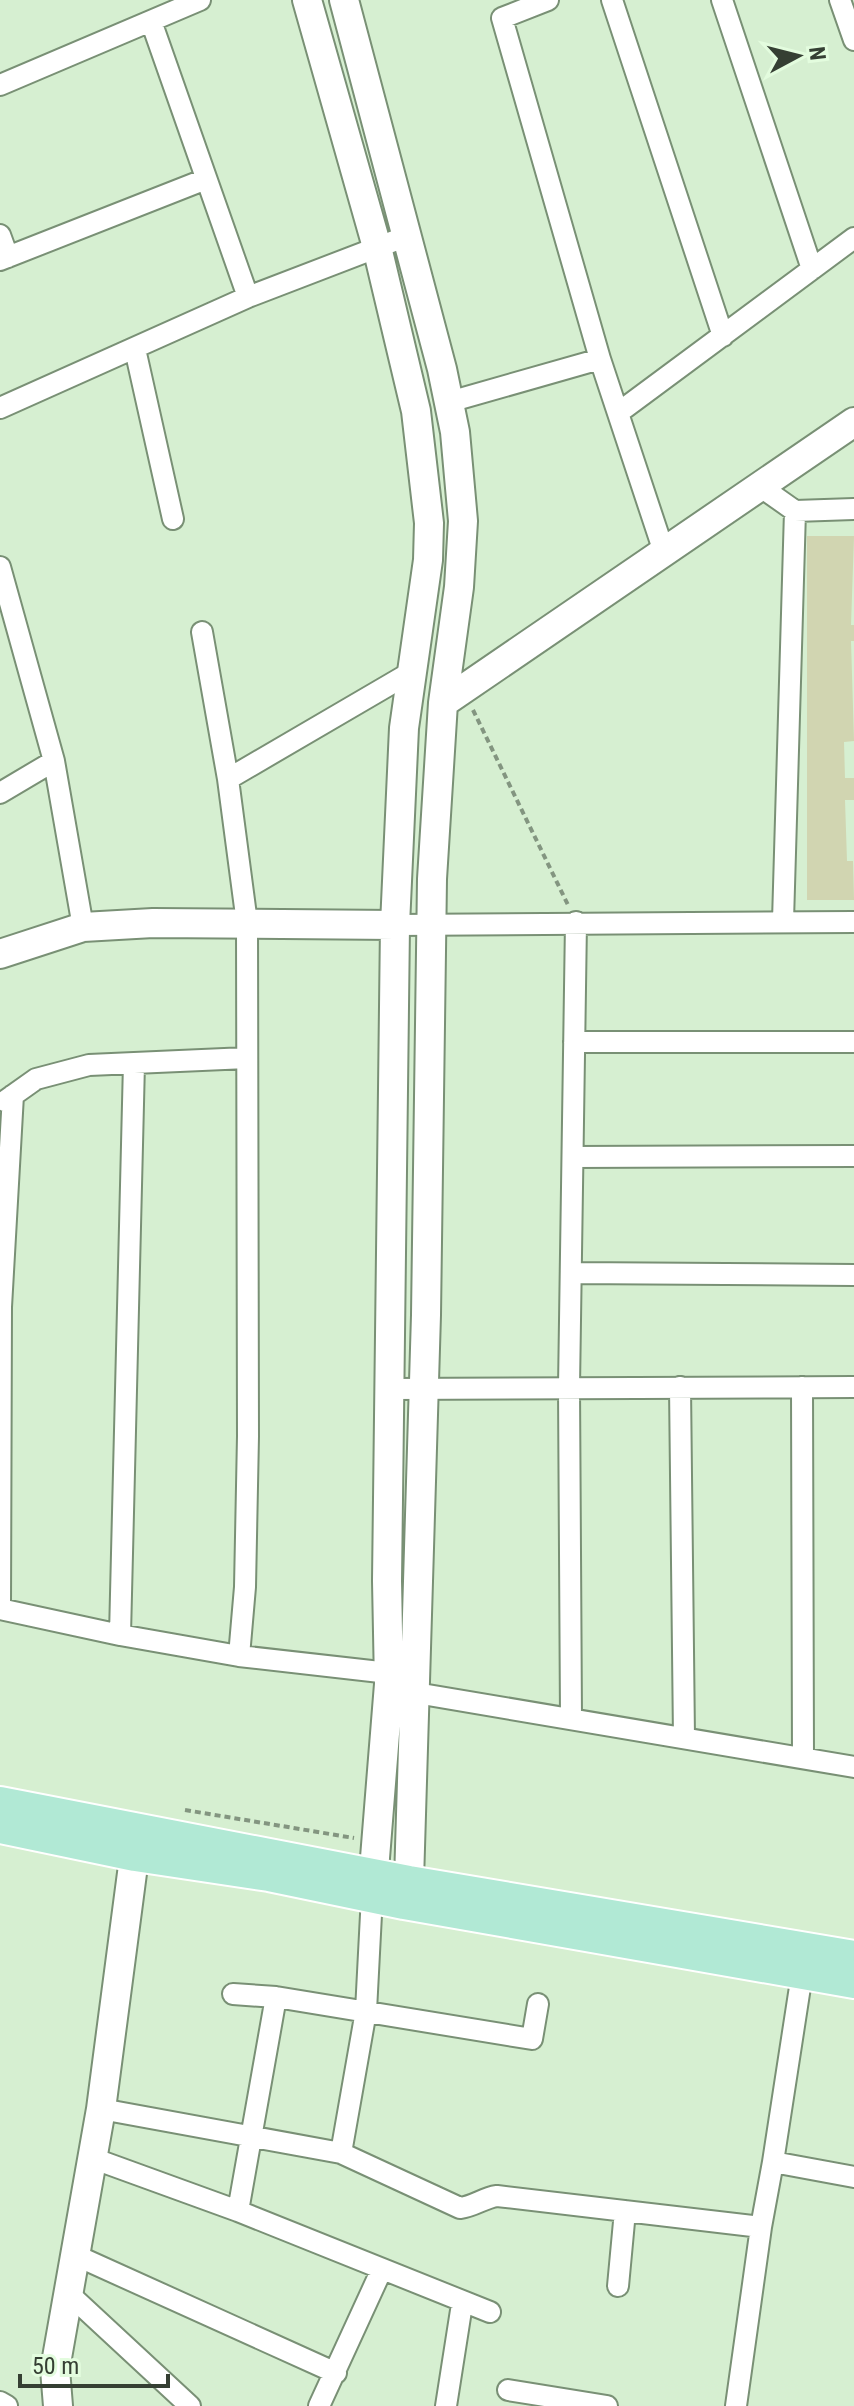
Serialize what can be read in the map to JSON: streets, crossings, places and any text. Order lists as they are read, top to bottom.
{
  "scale_bar": "50 m",
  "north": "right"
}
